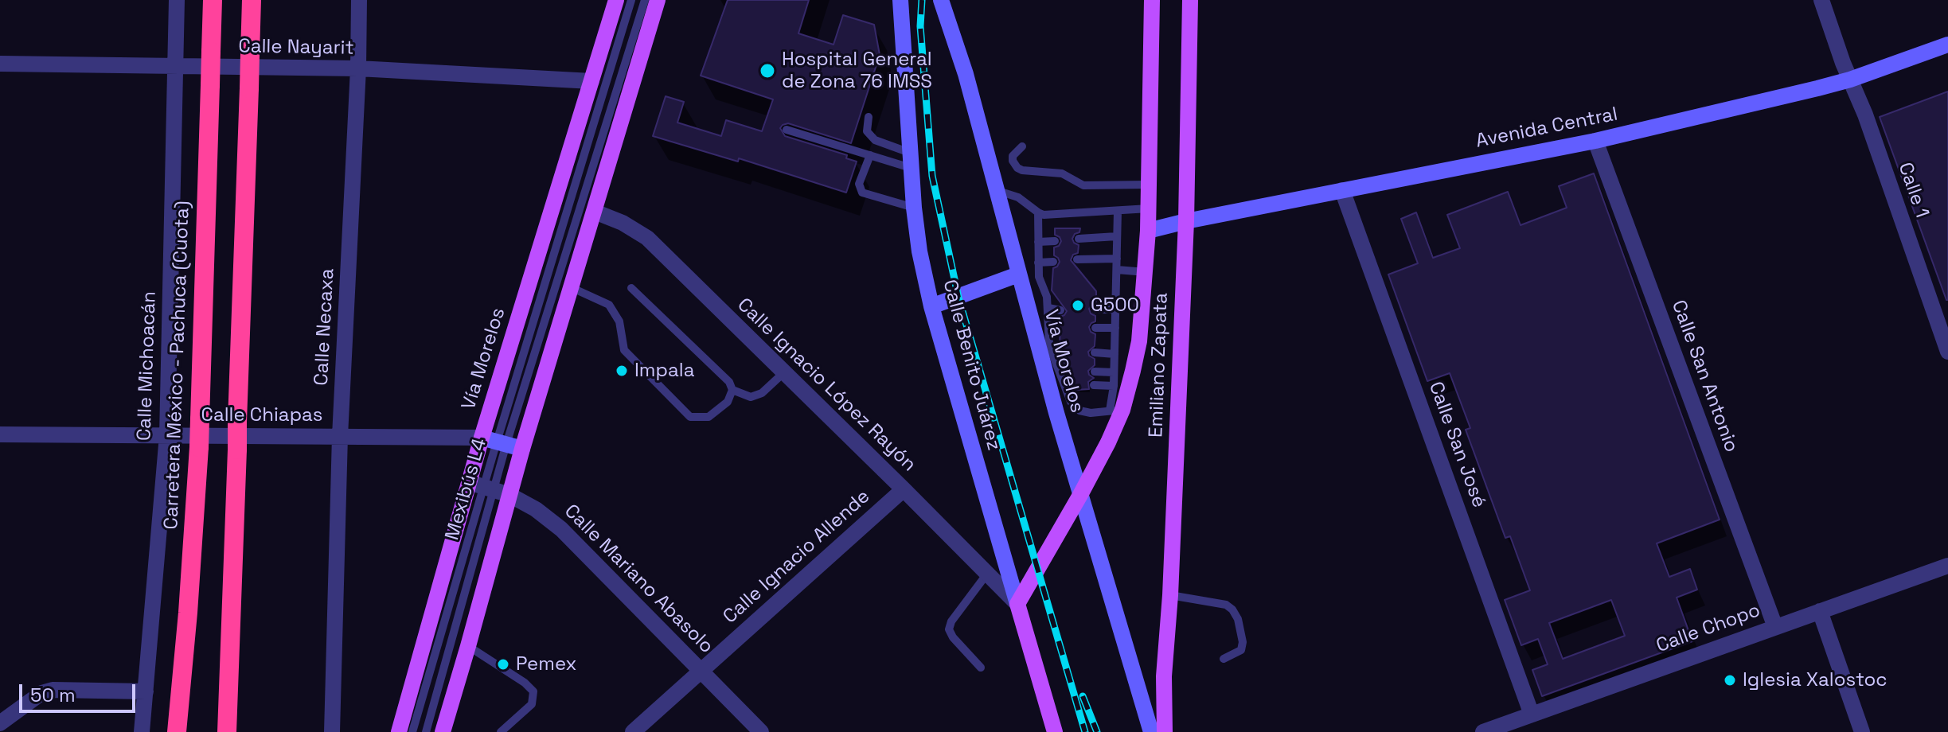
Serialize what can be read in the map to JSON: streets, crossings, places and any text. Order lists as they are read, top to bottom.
{
  "streets": {
    "highway": ["Carretera México - Pachuca (Cuota)"],
    "main road": [
      "Avenida Central",
      "Vía Morelos",
      "Calle Benito Juárez",
      "Emiliano Zapata"
    ],
    "street": [
      "Calle Nayarit",
      "Calle 1",
      "Calle Necaxa",
      "Calle Michoacán",
      "Calle San Antonio",
      "Calle Ignacio López Rayón",
      "Calle Chiapas",
      "Calle San José",
      "Calle Ignacio Allende",
      "Calle Mariano Abasolo",
      "Calle Chopo"
    ],
    "lane": ["Mexibús L4"]
  },
  "crossings": [
    ["Calle Nayarit", "Calle Necaxa"],
    ["Calle Nayarit", "Vía Morelos"],
    ["Calle Nayarit", "Calle Michoacán"],
    ["Avenida Central", "Calle 1"],
    ["Avenida Central", "Emiliano Zapata"],
    ["Avenida Central", "Calle San Antonio"],
    ["Avenida Central", "Calle San José"],
    ["Calle Necaxa", "Calle Chiapas"],
    ["Vía Morelos", "Emiliano Zapata"],
    ["Vía Morelos", "Calle Ignacio López Rayón"],
    ["Vía Morelos", "Calle Chiapas"],
    ["Vía Morelos", "Mexibús L4"],
    ["Vía Morelos", "Calle Mariano Abasolo"],
    ["Calle Benito Juárez", "Emiliano Zapata"],
    ["Calle Benito Juárez", "Calle Ignacio López Rayón"],
    ["Emiliano Zapata", "Calle Ignacio López Rayón"],
    ["Calle Michoacán", "Calle Chiapas"],
    ["Calle San Antonio", "Calle Chopo"],
    ["Calle Ignacio López Rayón", "Calle Ignacio Allende"],
    ["Calle Chiapas", "Mexibús L4"],
    ["Calle San José", "Calle Chopo"],
    ["Mexibús L4", "Calle Mariano Abasolo"],
    ["Calle Ignacio Allende", "Calle Mariano Abasolo"]
  ],
  "places": [
    "Hospital General de Zona 76 IMSS",
    "G500",
    "Impala",
    "Pemex",
    "Iglesia Xalostoc"
  ],
  "scale_bar": "50 m"
}
